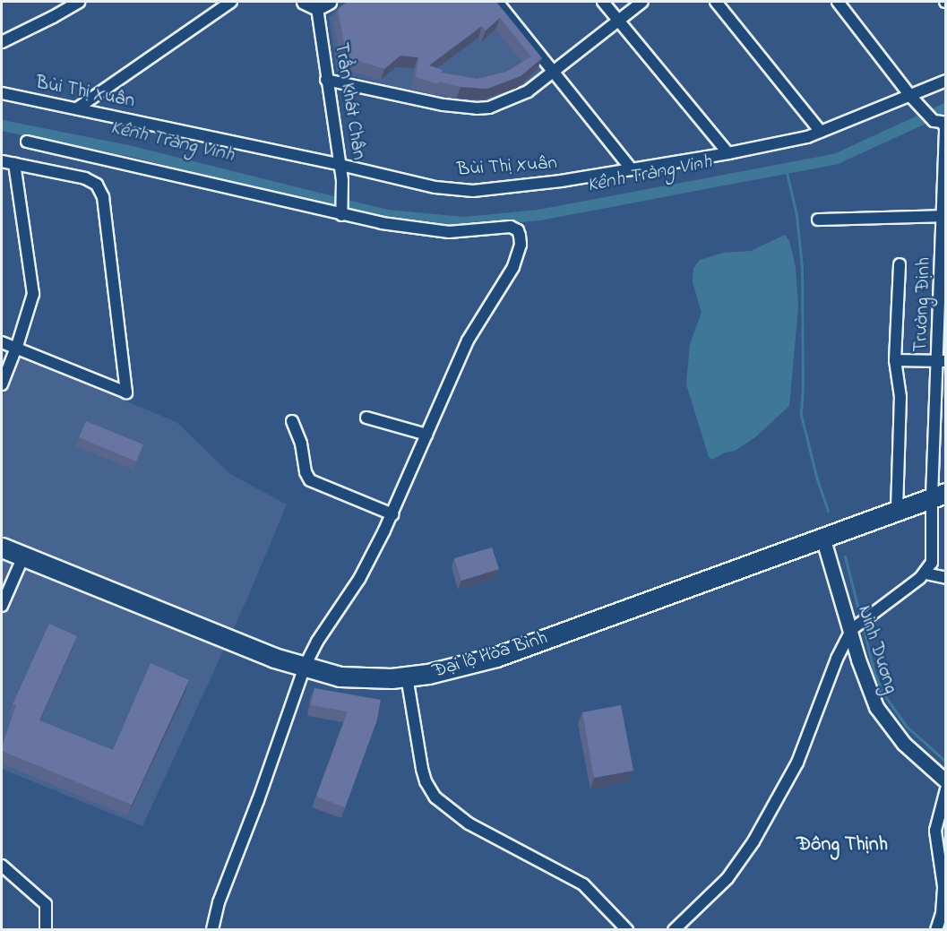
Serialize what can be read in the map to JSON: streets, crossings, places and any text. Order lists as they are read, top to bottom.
{
  "streets": {
    "highway": ["Đại lộ Hòa Bình"],
    "street": [
      "Bùi Thị Xuân",
      "Trần Khát Chân",
      "Trường Định",
      "Ninh Dương"
    ]
  },
  "crossings": [
    ["Bùi Thị Xuân", "Trần Khát Chân"],
    ["Bùi Thị Xuân", "Trường Định"],
    ["Trường Định", "Đại lộ Hòa Bình"],
    ["Ninh Dương", "Đại lộ Hòa Bình"]
  ],
  "districts": ["Đông Thịnh"],
  "water": ["Kênh Tràng Vinh"]
}
